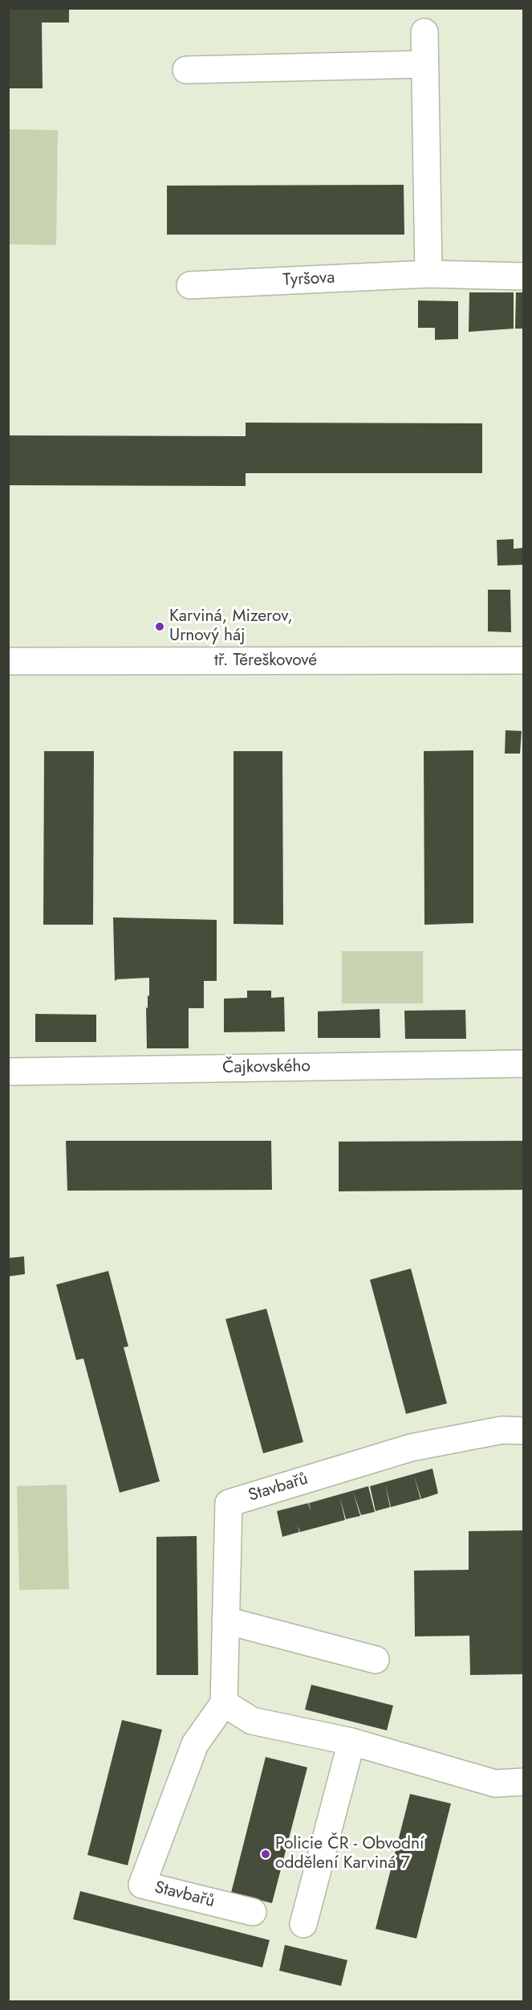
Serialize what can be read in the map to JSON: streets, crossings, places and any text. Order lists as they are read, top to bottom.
{
  "streets": {
    "street": [
      "Tyršova",
      "tř. Těreškovové",
      "Čajkovského",
      "Stavbařů"
    ]
  },
  "places": ["Karviná, Mizerov, Urnový háj", "Policie ČR - Obvodní oddělení Karviná 7"]
}
